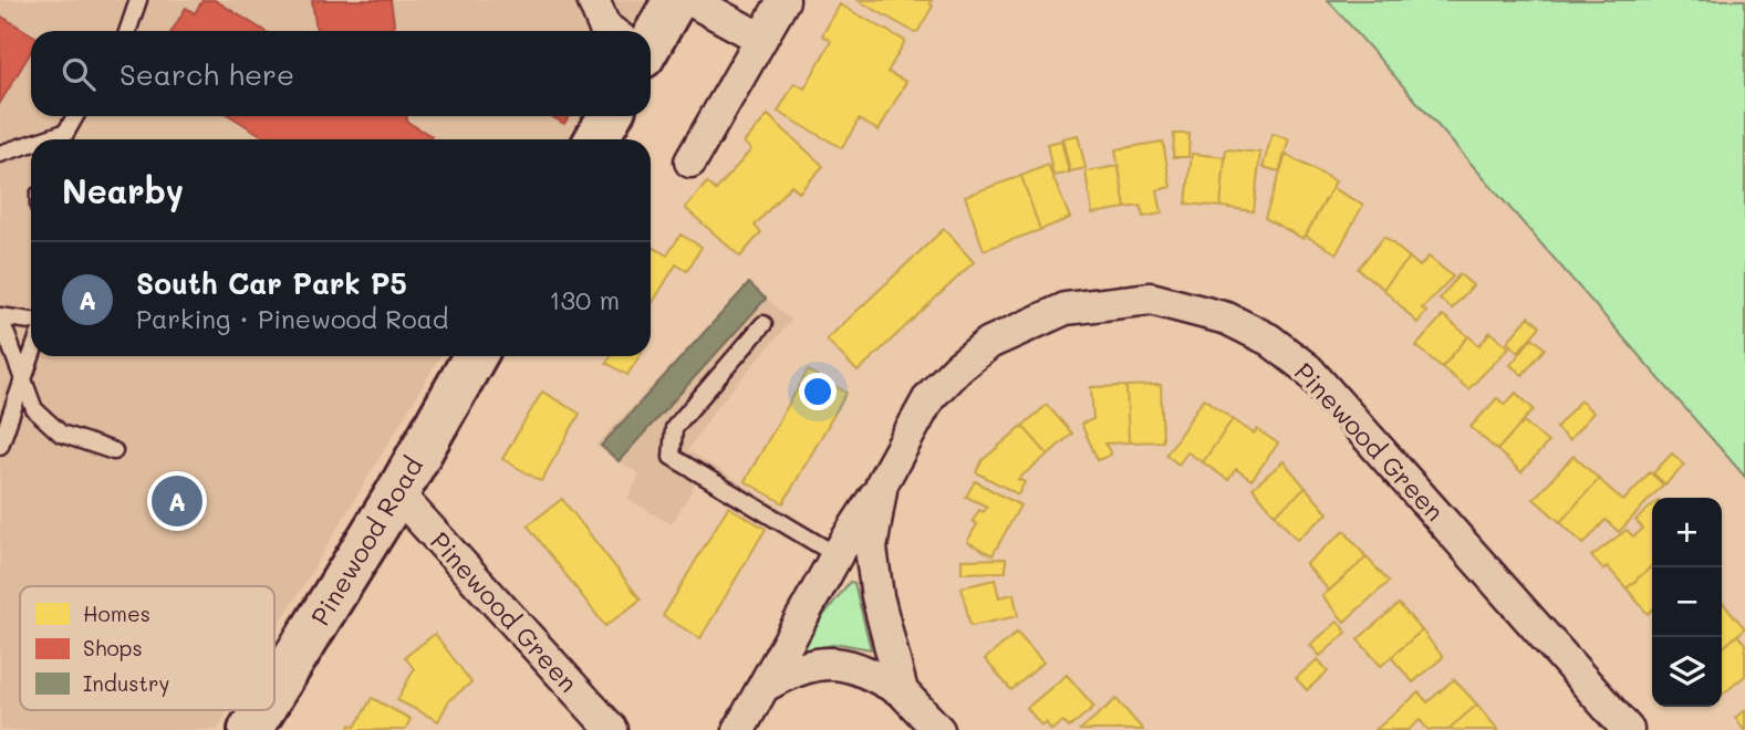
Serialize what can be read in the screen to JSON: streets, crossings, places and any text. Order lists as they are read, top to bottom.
{
  "streets": {
    "street": ["Pinewood Green", "Pinewood Road"]
  },
  "crossings": [
    ["Pinewood Green", "Pinewood Road"]
  ],
  "legend": ["Homes", "Shops", "Industry"],
  "page": {
    "search": "Search here",
    "heading": "Nearby",
    "list": [
      {
        "mark": "A",
        "name": "South Car Park P5",
        "note": "Parking · Pinewood Road",
        "value": "130 m"
      }
    ],
    "pins": "A",
    "map_buttons": ["+", "−"]
  }
}
